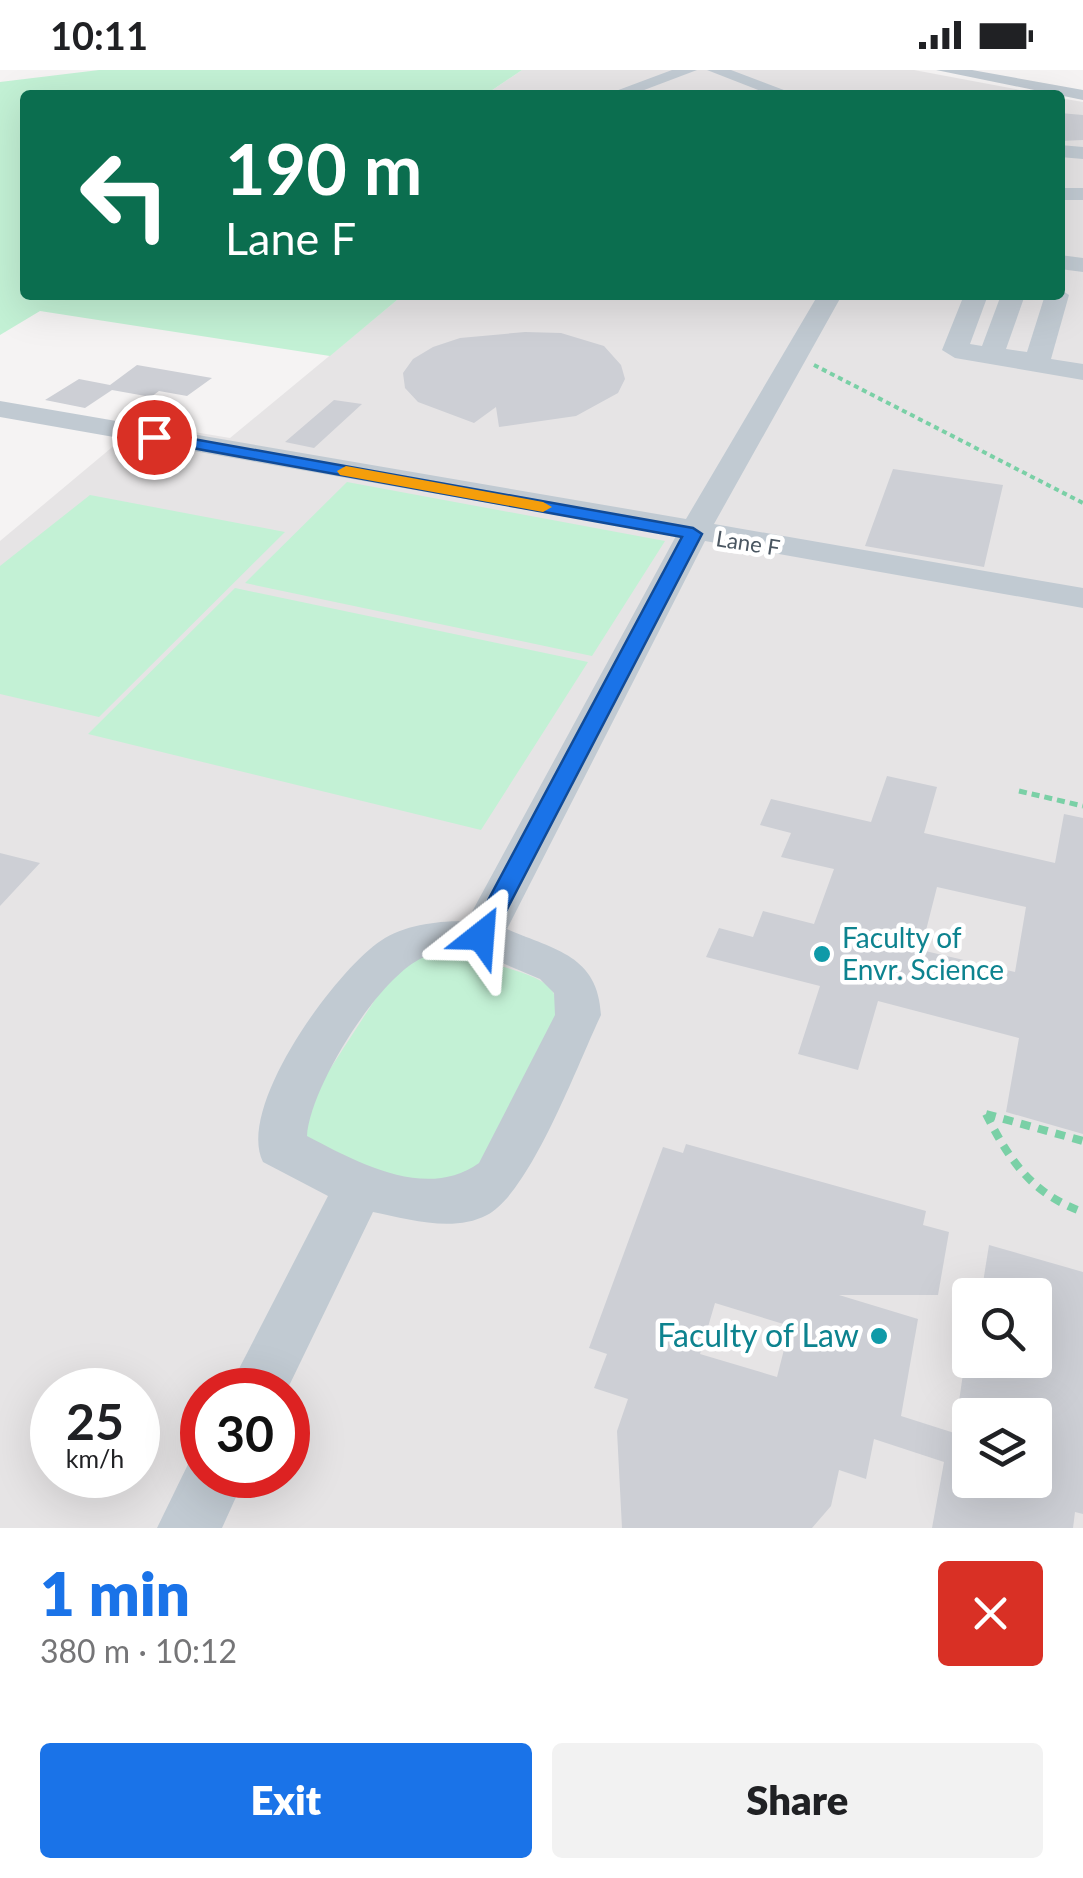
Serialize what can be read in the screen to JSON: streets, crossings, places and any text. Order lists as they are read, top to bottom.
{
  "streets": {
    "street": ["Lane F"]
  },
  "places": ["Faculty of Envr. Science", "Faculty of Law"],
  "page": {
    "status": "10:11",
    "turn": ["190 m", "Lane F"],
    "speed": "25 km/h",
    "limit": "30",
    "heading": ["1 min", "380 m · 10:12"],
    "buttons": ["Exit", "Share"]
  }
}
